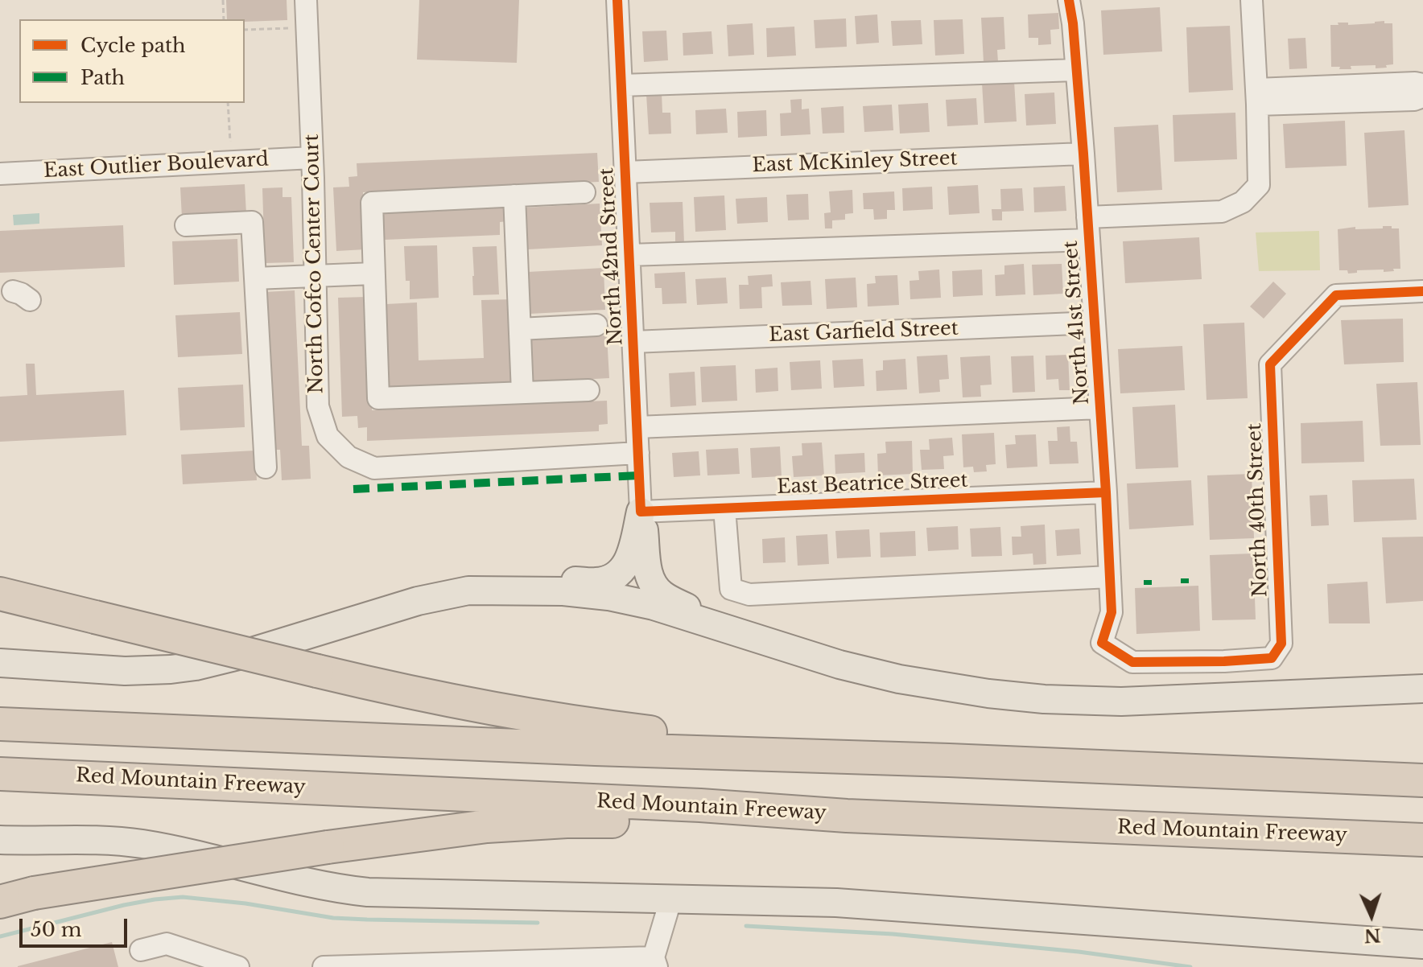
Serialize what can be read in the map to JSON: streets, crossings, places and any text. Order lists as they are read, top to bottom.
{
  "streets": {
    "highway": ["Red Mountain Freeway"],
    "street": [
      "East McKinley Street",
      "East Outlier Boulevard",
      "North 42nd Street",
      "North Cofco Center Court",
      "North 41st Street",
      "East Garfield Street",
      "East Beatrice Street",
      "North 40th Street"
    ]
  },
  "crossings": [
    ["East McKinley Street", "North 42nd Street"],
    ["East McKinley Street", "North 41st Street"],
    ["East Outlier Boulevard", "North Cofco Center Court"],
    ["North 42nd Street", "North Cofco Center Court"],
    ["North 42nd Street", "East Garfield Street"],
    ["North 42nd Street", "East Beatrice Street"],
    ["North 41st Street", "East Garfield Street"],
    ["North 41st Street", "East Beatrice Street"],
    ["North 41st Street", "North 40th Street"]
  ],
  "legend": ["Cycle path", "Path"],
  "scale_bar": "50 m",
  "north": "bottom"
}
